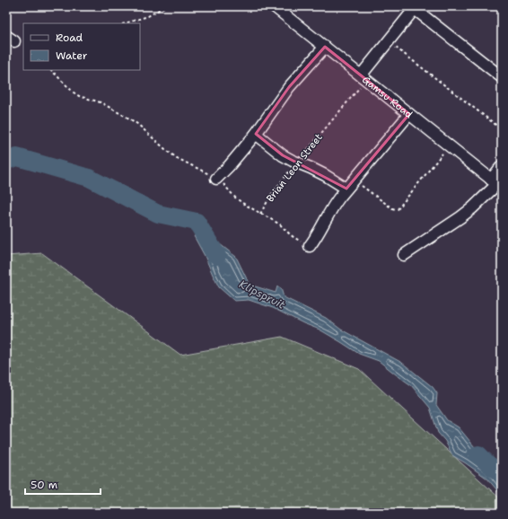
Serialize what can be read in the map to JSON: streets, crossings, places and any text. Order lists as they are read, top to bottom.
{
  "streets": {
    "street": ["Gamsu Road"],
    "path": ["Brian Leon Street"]
  },
  "crossings": [
    ["Gamsu Road", "Brian Leon Street"]
  ],
  "water": ["Klipspruit"],
  "legend": ["Road", "Water"],
  "scale_bar": "50 m"
}
